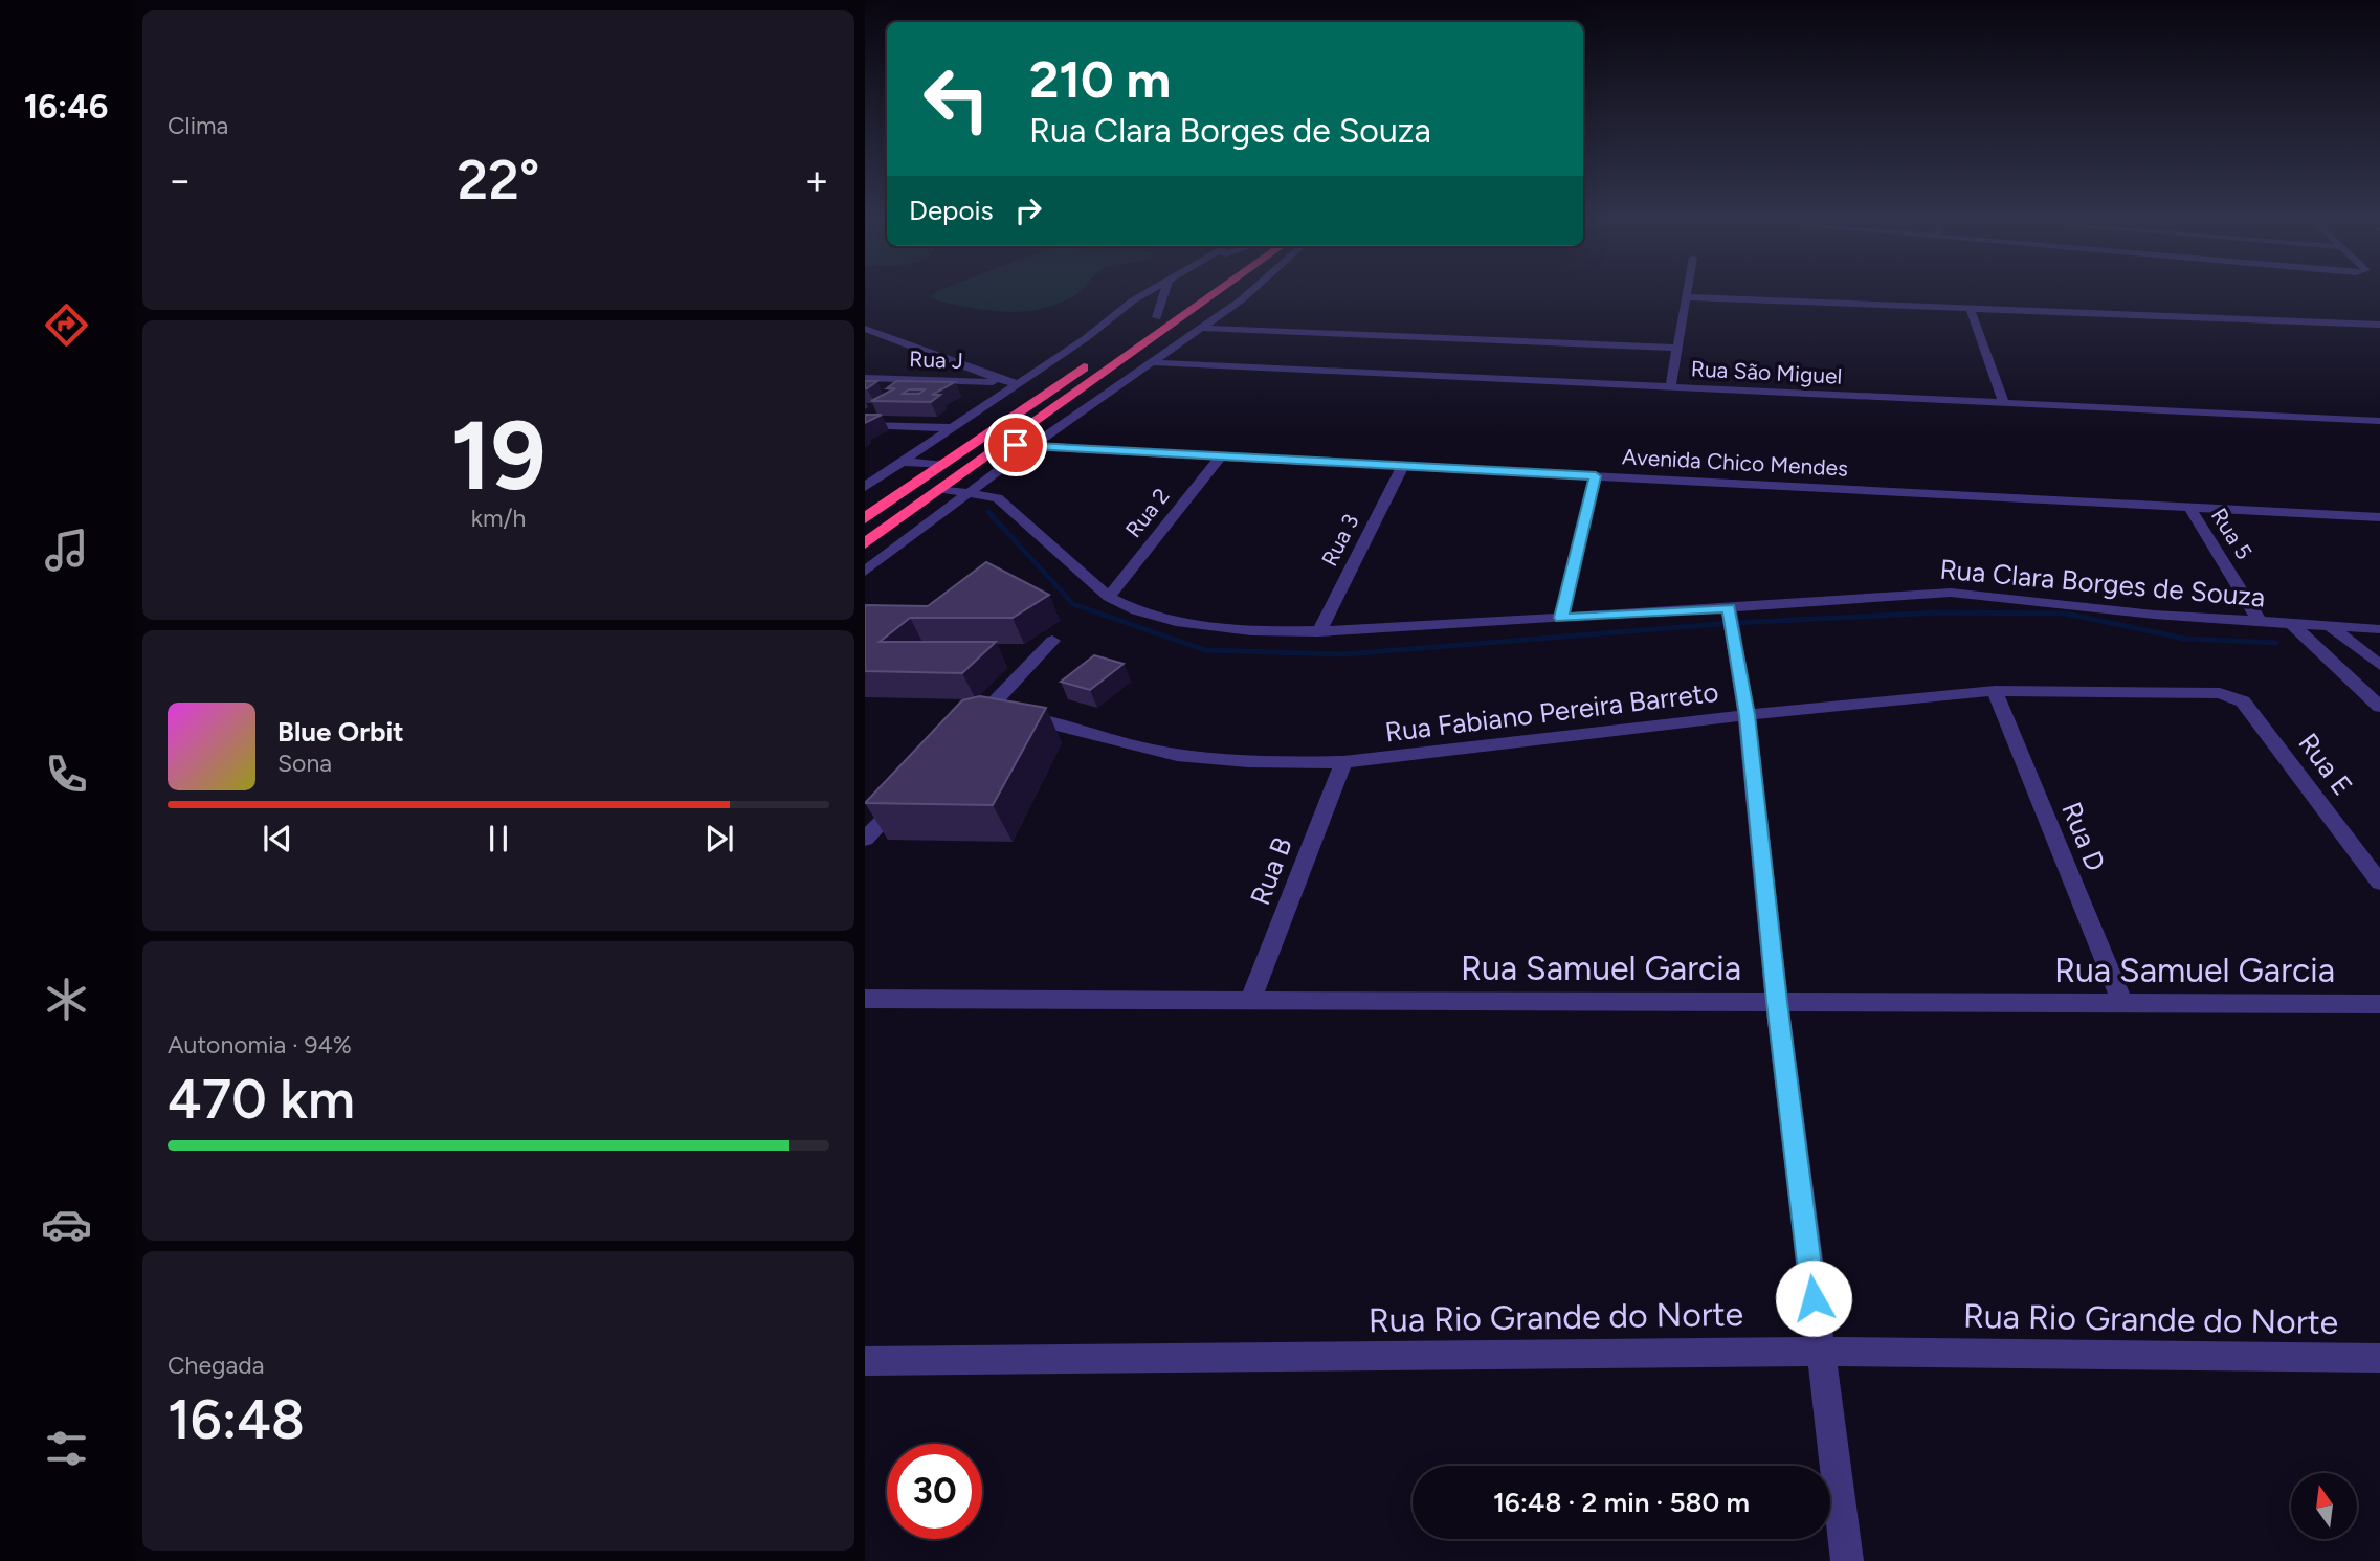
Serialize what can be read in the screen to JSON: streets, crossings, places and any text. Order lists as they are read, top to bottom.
{
  "streets": {
    "street": [
      "Rua J",
      "Rua São Miguel",
      "Avenida Chico Mendes",
      "Rua 2",
      "Rua 5",
      "Rua 3",
      "Rua Clara Borges de Souza",
      "Rua Fabiano Pereira Barreto",
      "Rua E",
      "Rua D",
      "Rua B",
      "Rua Samuel Garcia",
      "Rua Rio Grande do Norte"
    ]
  },
  "crossings": [
    ["Avenida Chico Mendes", "Rua 2"],
    ["Avenida Chico Mendes", "Rua 5"],
    ["Avenida Chico Mendes", "Rua 3"],
    ["Rua 2", "Rua Clara Borges de Souza"],
    ["Rua 5", "Rua Clara Borges de Souza"],
    ["Rua 3", "Rua Clara Borges de Souza"],
    ["Rua Fabiano Pereira Barreto", "Rua E"],
    ["Rua Fabiano Pereira Barreto", "Rua D"],
    ["Rua Fabiano Pereira Barreto", "Rua B"],
    ["Rua D", "Rua Samuel Garcia"],
    ["Rua B", "Rua Samuel Garcia"]
  ],
  "north": "top",
  "page": {
    "tabs": "16:46",
    "tile": [
      "Clima",
      ["19", "km/h"],
      ["Autonomia · 94%", "470 km"],
      ["Chegada", "16:48"]
    ],
    "turn": ["210 m", "Rua Clara Borges de Souza"],
    "heat": ["−", "22°", "+"],
    "then": "Depois",
    "song": ["Blue Orbit", "Sona"],
    "limit": "30",
    "trip": "16:48 · 2 min · 580 m"
  }
}
